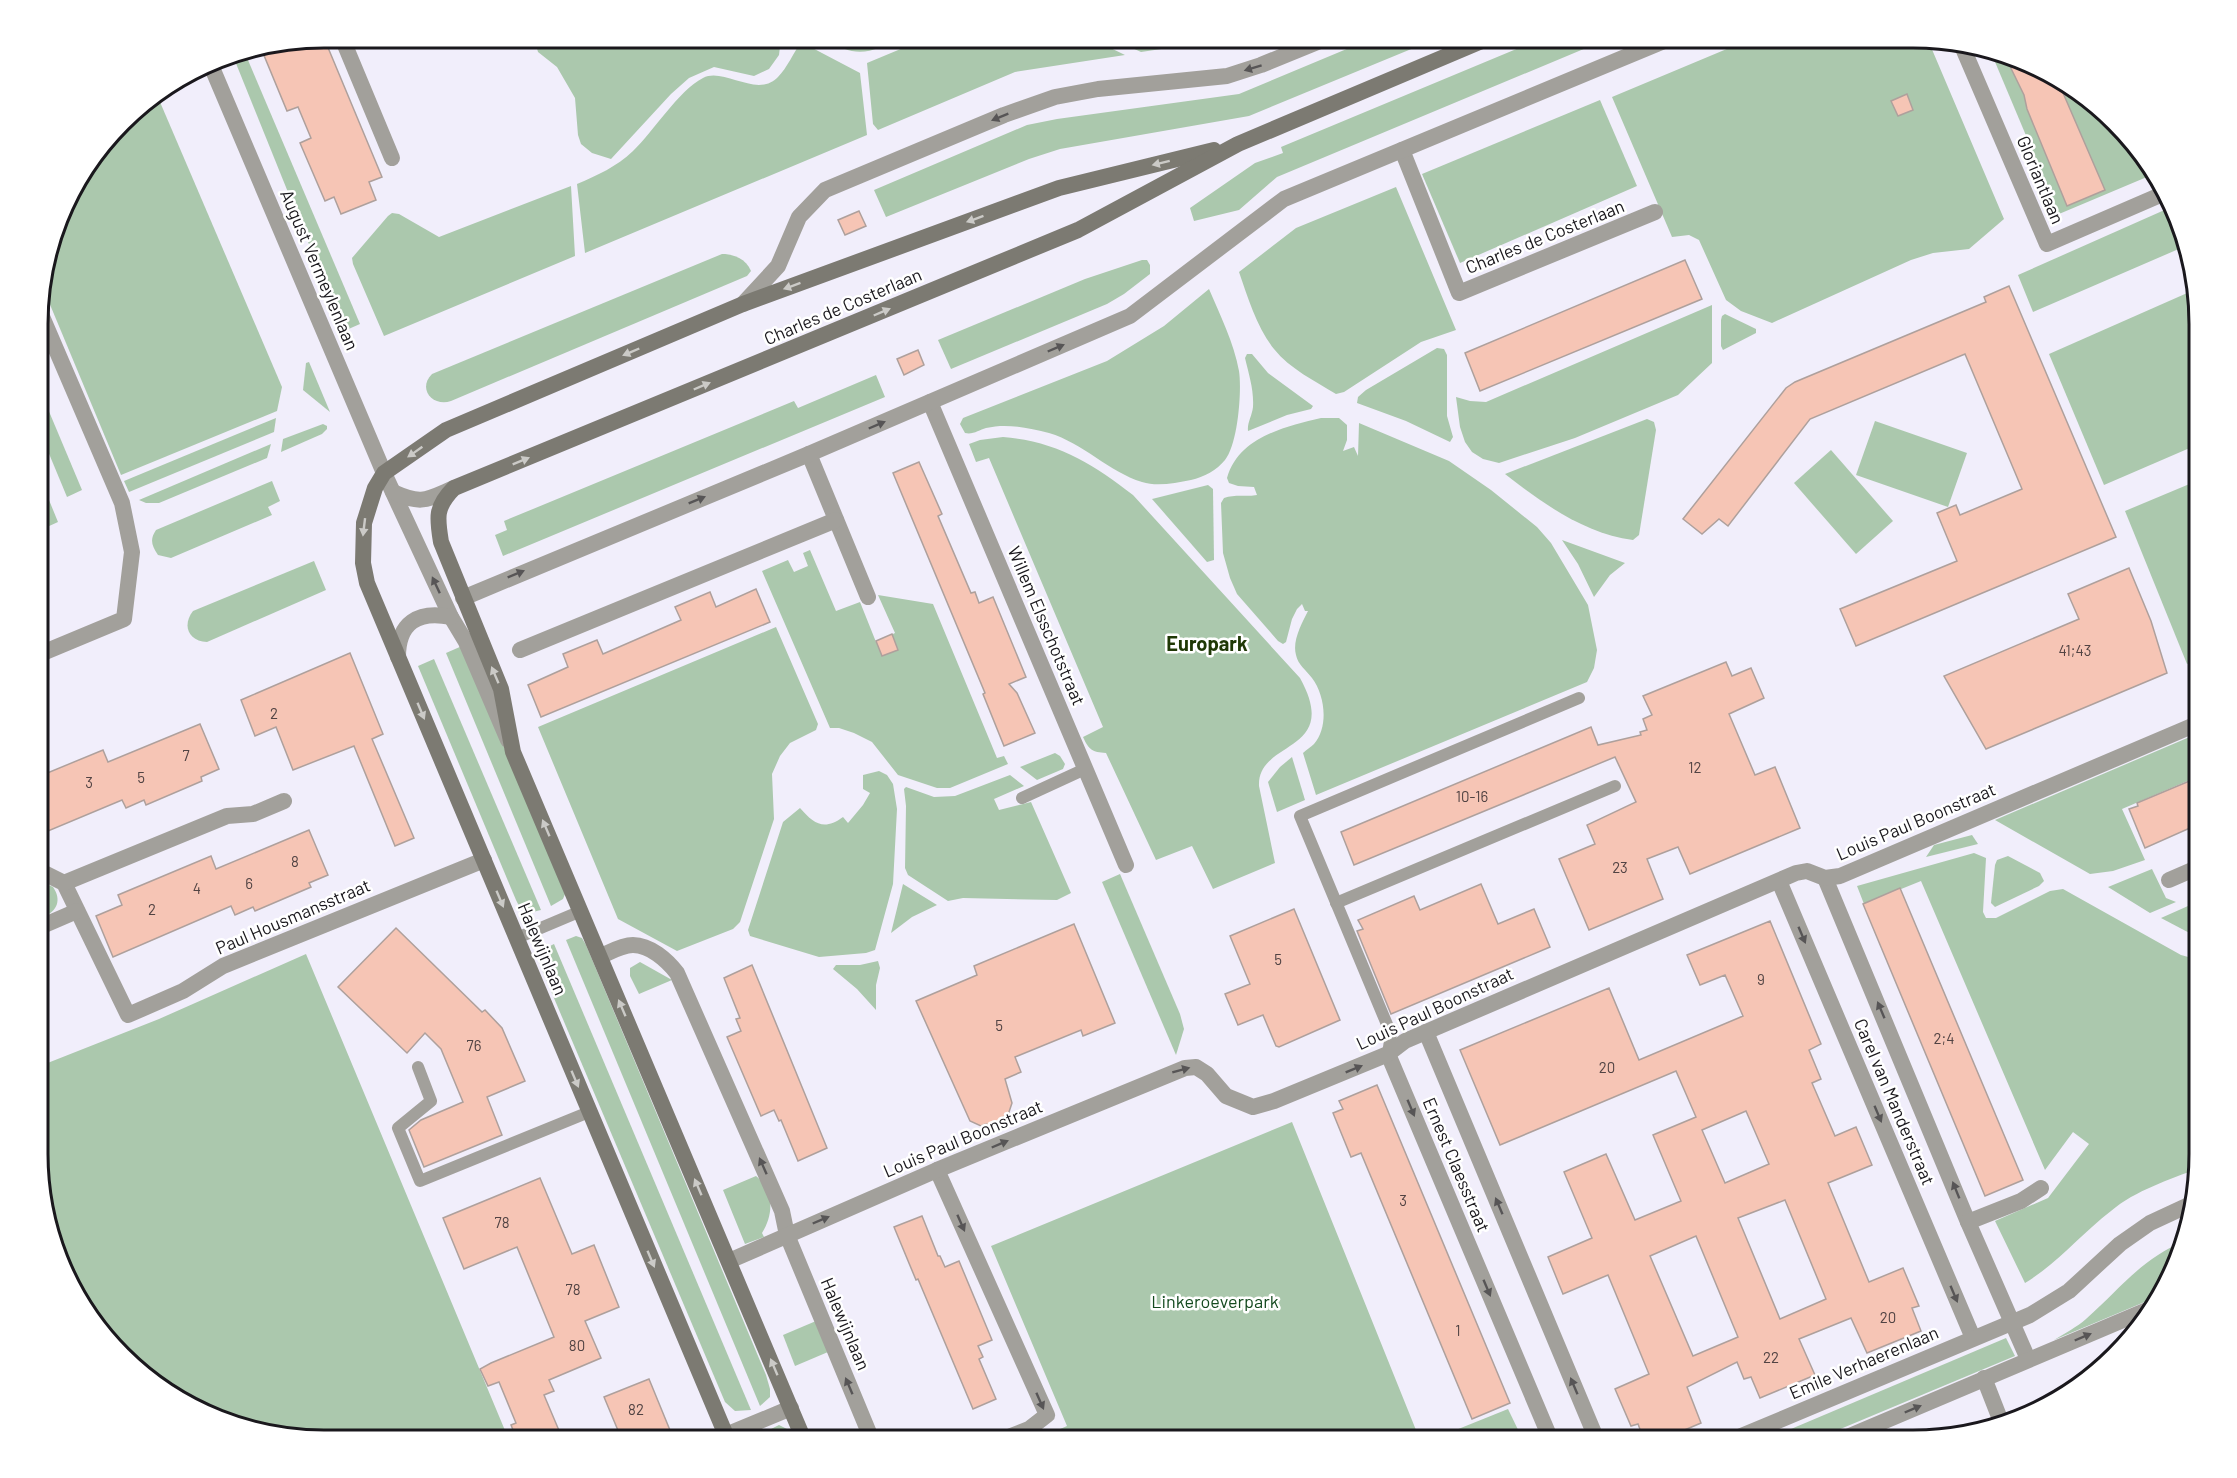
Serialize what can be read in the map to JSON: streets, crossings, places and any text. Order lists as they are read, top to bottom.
{
  "streets": {
    "main road": ["Charles de Costerlaan", "Halewijnlaan"],
    "street": [
      "Gloriantlaan",
      "August Vermeylenlaan",
      "Willem Elsschotstraat",
      "Louis Paul Boonstraat",
      "Paul Housmansstraat",
      "Carel van Manderstraat",
      "Ernest Claesstraat",
      "Emile Verhaerenlaan"
    ]
  },
  "crossings": [
    ["Charles de Costerlaan", "August Vermeylenlaan"],
    ["Charles de Costerlaan", "Halewijnlaan"],
    ["August Vermeylenlaan", "Halewijnlaan"],
    ["Louis Paul Boonstraat", "Halewijnlaan"],
    ["Louis Paul Boonstraat", "Carel van Manderstraat"],
    ["Louis Paul Boonstraat", "Ernest Claesstraat"],
    ["Paul Housmansstraat", "Halewijnlaan"],
    ["Carel van Manderstraat", "Emile Verhaerenlaan"]
  ],
  "one_way": ["Louis Paul Boonstraat"],
  "districts": ["Europark"],
  "parks": ["Linkeroeverpark"],
  "house_numbers": [
    "41;43",
    "2",
    "7",
    "12",
    "5",
    "3",
    "10-16",
    "8",
    "23",
    "6",
    "4",
    "2",
    "5",
    "9",
    "5",
    "2;4",
    "76",
    "20",
    "3",
    "78",
    "78",
    "20",
    "1",
    "80",
    "22",
    "82"
  ]
}
